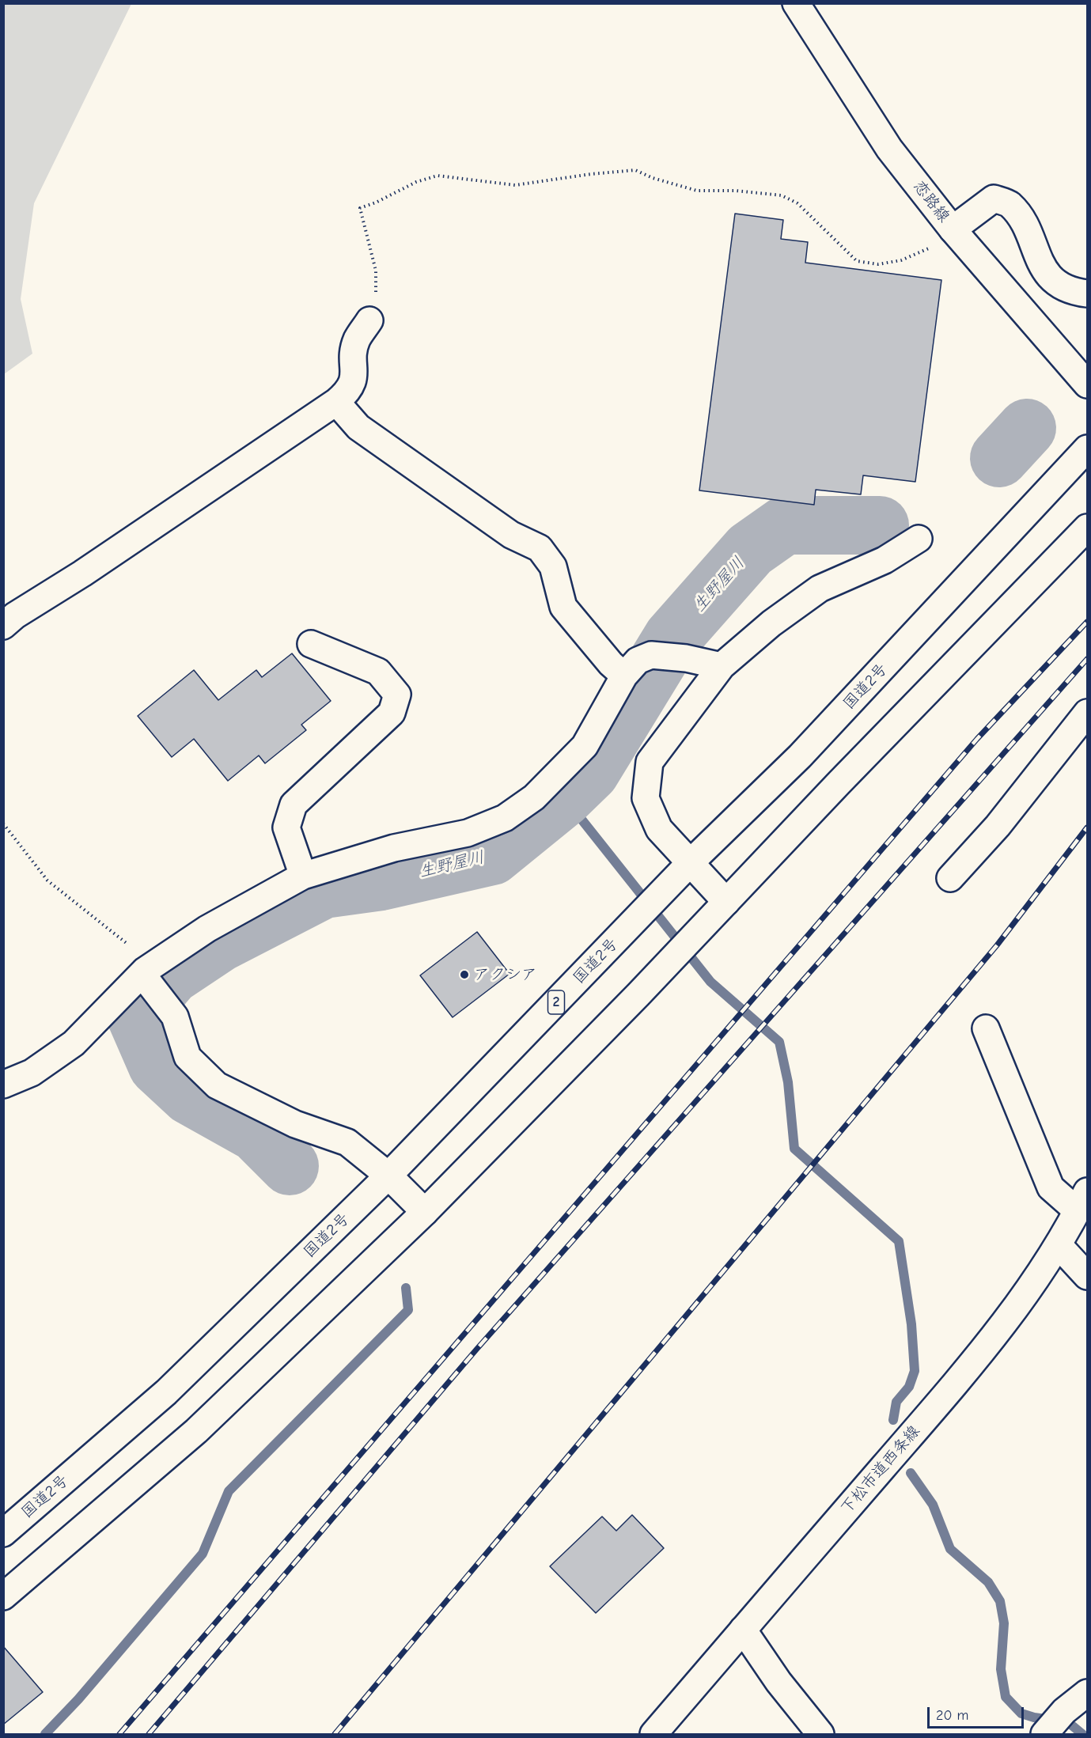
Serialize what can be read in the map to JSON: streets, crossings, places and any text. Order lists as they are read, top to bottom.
{
  "streets": {
    "main road": [
      "恋路線",
      "国道2号",
      "2",
      "下松市道西条線"
    ]
  },
  "water": ["生野屋川"],
  "places": ["アクシア"],
  "scale_bar": "20 m"
}
